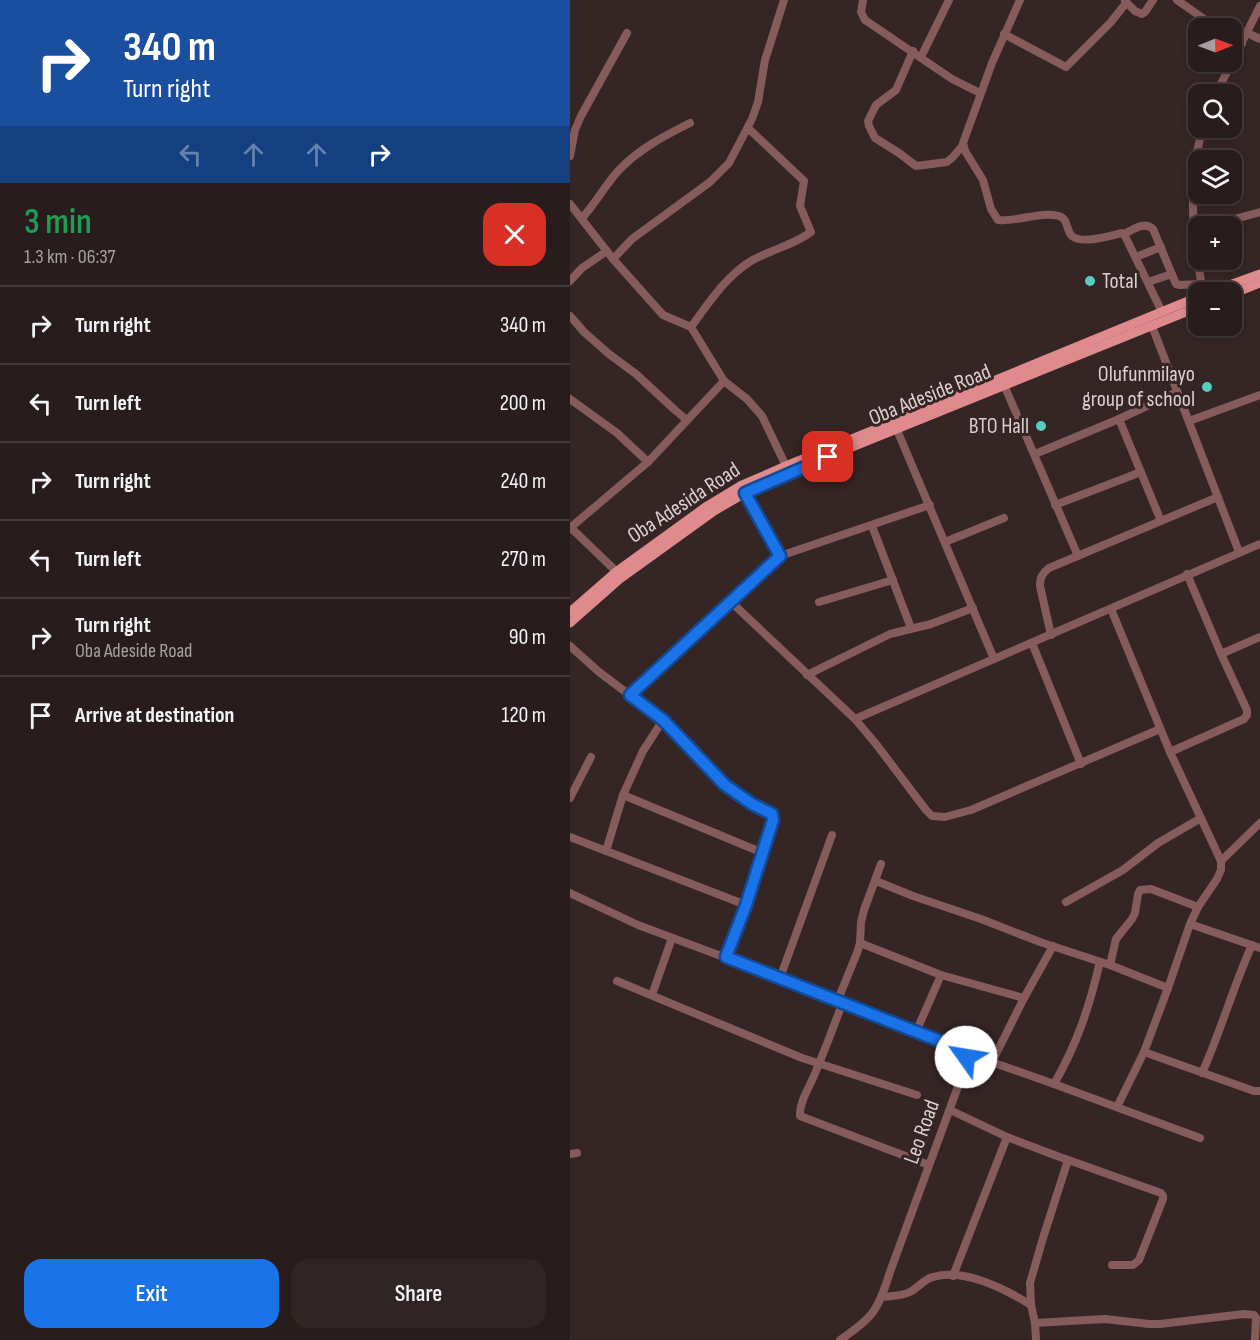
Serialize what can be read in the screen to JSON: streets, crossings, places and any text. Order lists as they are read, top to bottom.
{
  "streets": {
    "main road": ["Oba Adeside Road", "Oba Adesida Road"],
    "street": ["Leo Road"]
  },
  "crossings": [
    ["Oba Adeside Road", "Oba Adesida Road"]
  ],
  "places": ["Total", "Olufunmilayo group of school", "BTO Hall"],
  "north": "right",
  "page": {
    "turn": ["340 m", "Turn right"],
    "map_buttons": ["+", "−"],
    "heading": ["3 min", "1.3 km · 06:37"],
    "list": [
      {
        "name": "Turn right",
        "value": "340 m"
      },
      {
        "name": "Turn left",
        "value": "200 m"
      },
      {
        "name": "Turn right",
        "value": "240 m"
      },
      {
        "name": "Turn left",
        "value": "270 m"
      },
      {
        "name": "Turn right",
        "note": "Oba Adeside Road",
        "value": "90 m"
      },
      {
        "name": "Arrive at destination",
        "value": "120 m"
      }
    ],
    "buttons": ["Exit", "Share"]
  }
}
